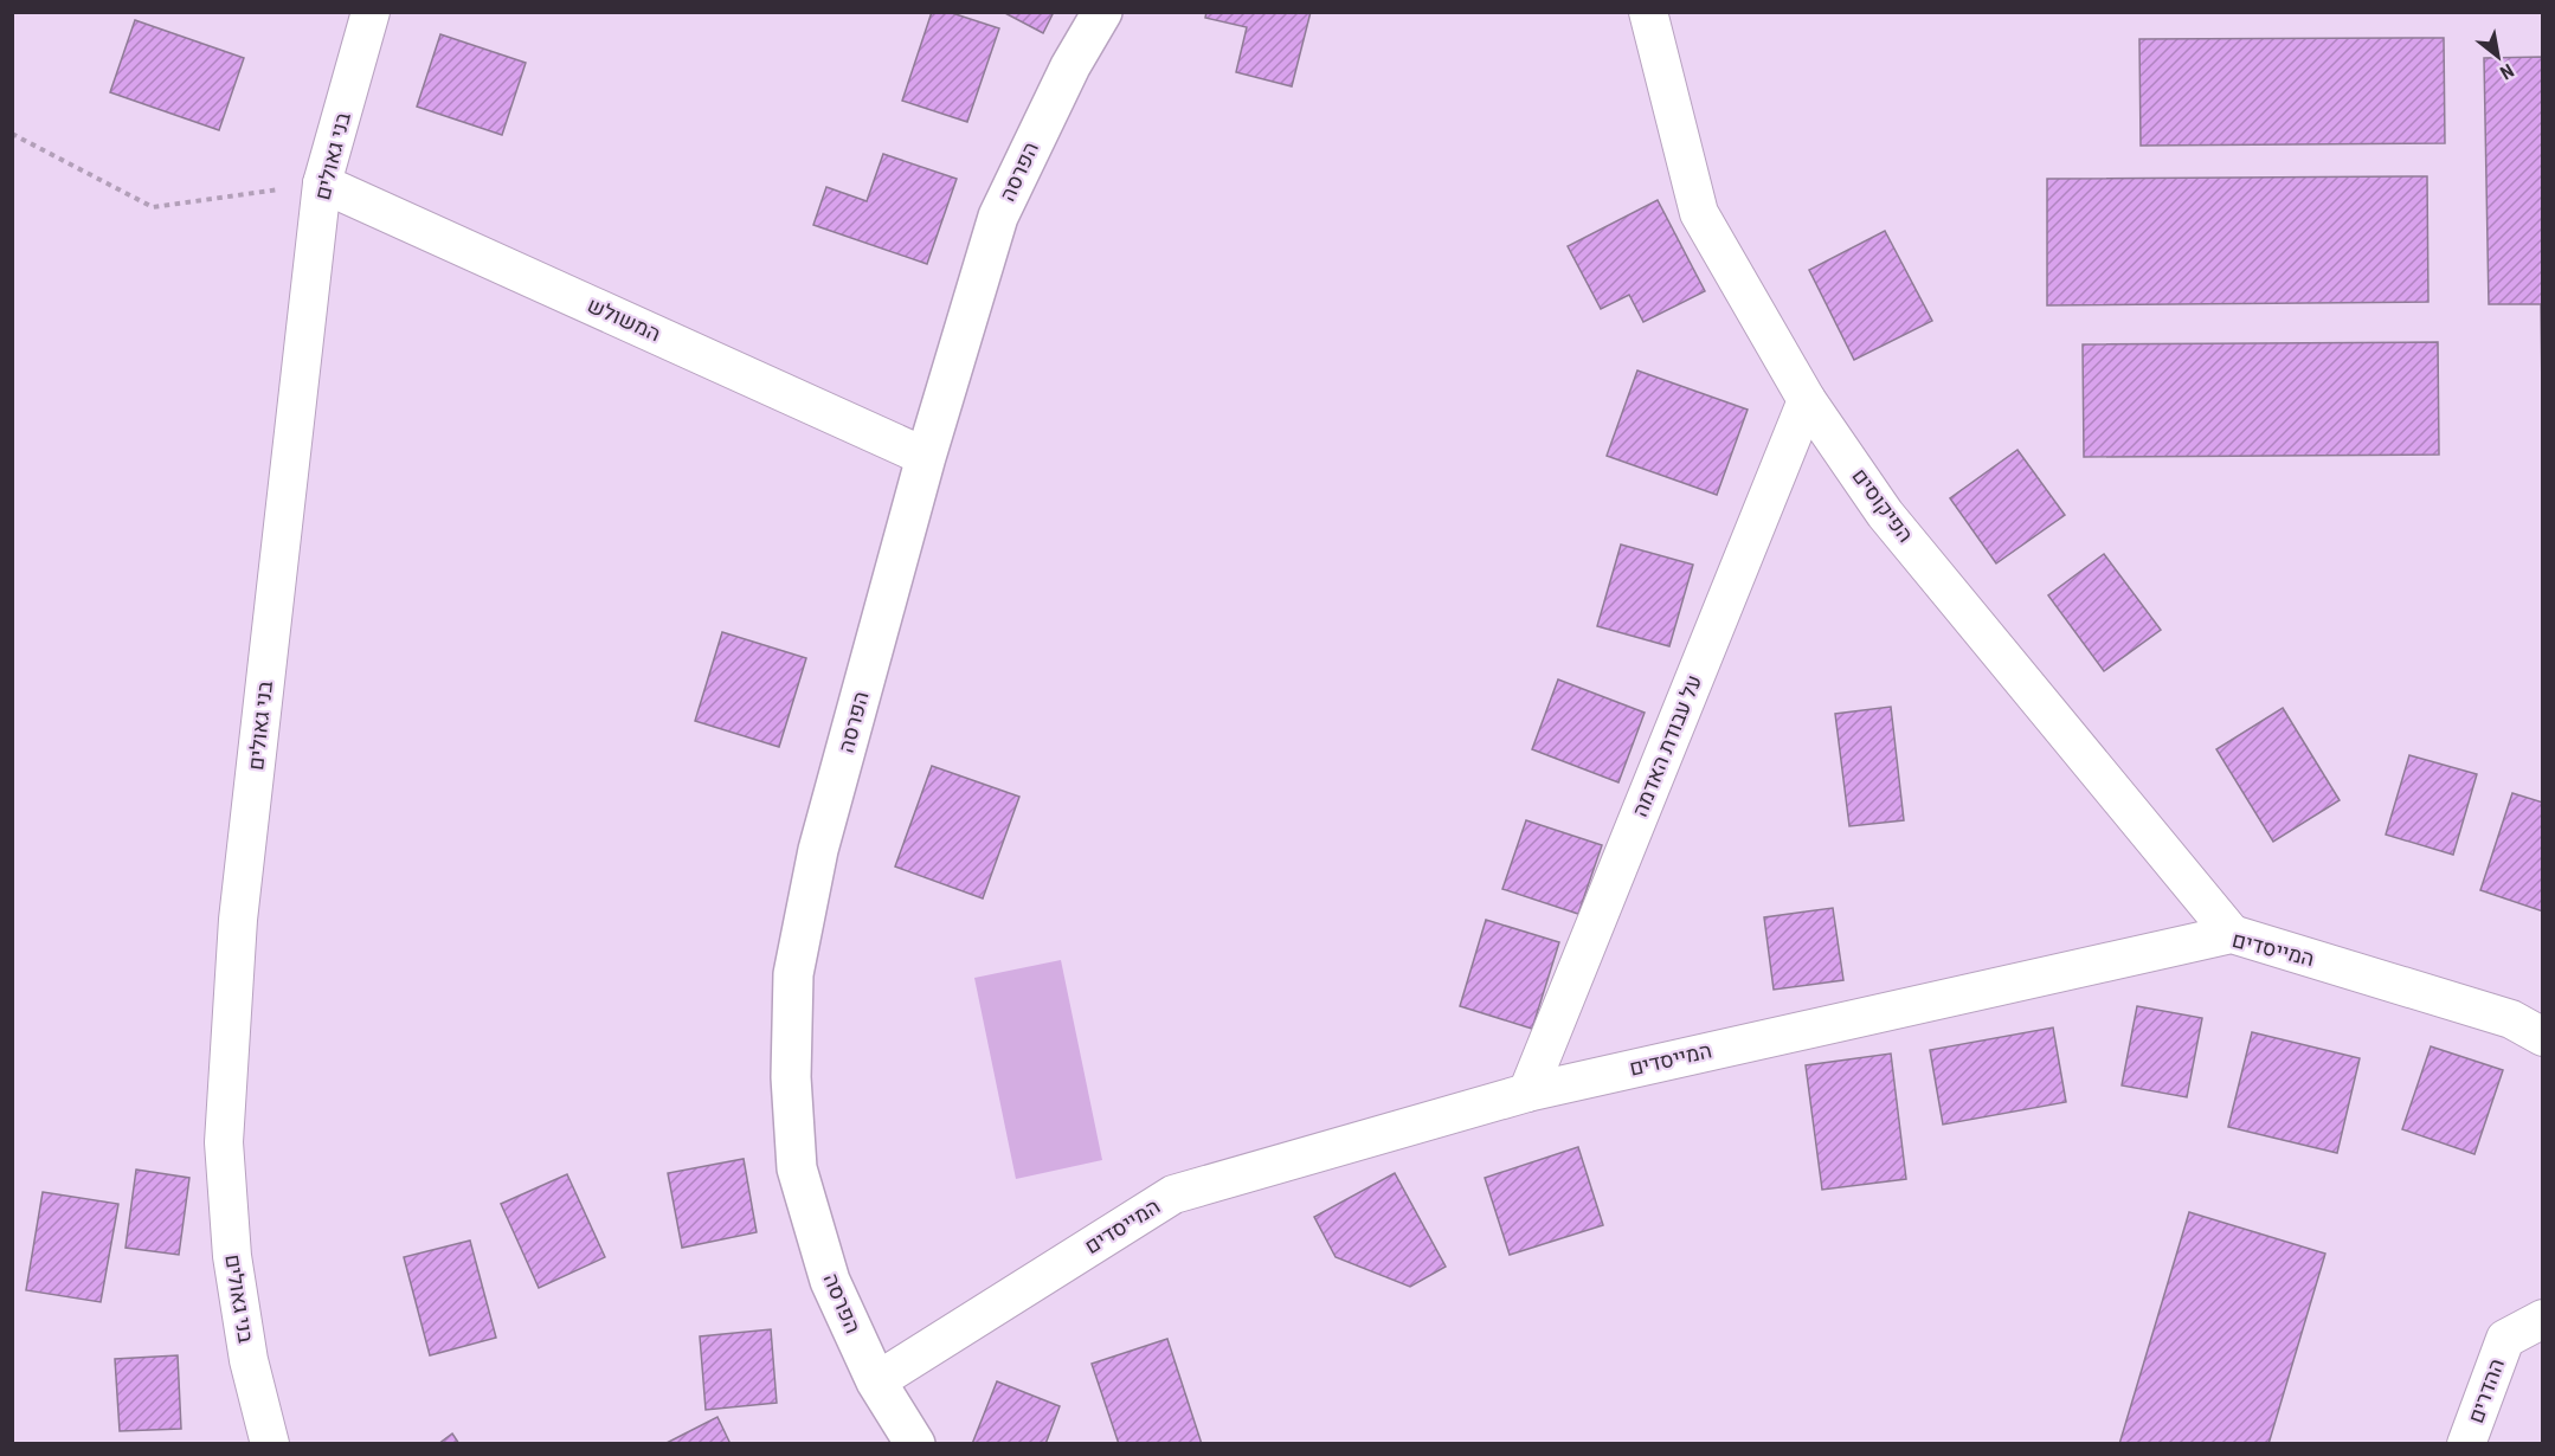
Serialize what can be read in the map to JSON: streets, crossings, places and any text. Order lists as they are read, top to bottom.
{
  "streets": {
    "street": [
      "בני גאולים",
      "הפרסה",
      "המשולש",
      "הפיקוסים",
      "על עבודת האדמה",
      "המייסדים",
      "ההדרים"
    ]
  },
  "crossings": [
    ["בני גאולים", "המשולש"],
    ["הפרסה", "המשולש"],
    ["הפרסה", "המייסדים"],
    ["הפיקוסים", "על עבודת האדמה"],
    ["הפיקוסים", "המייסדים"],
    ["על עבודת האדמה", "המייסדים"]
  ],
  "north": "bottom right"
}
